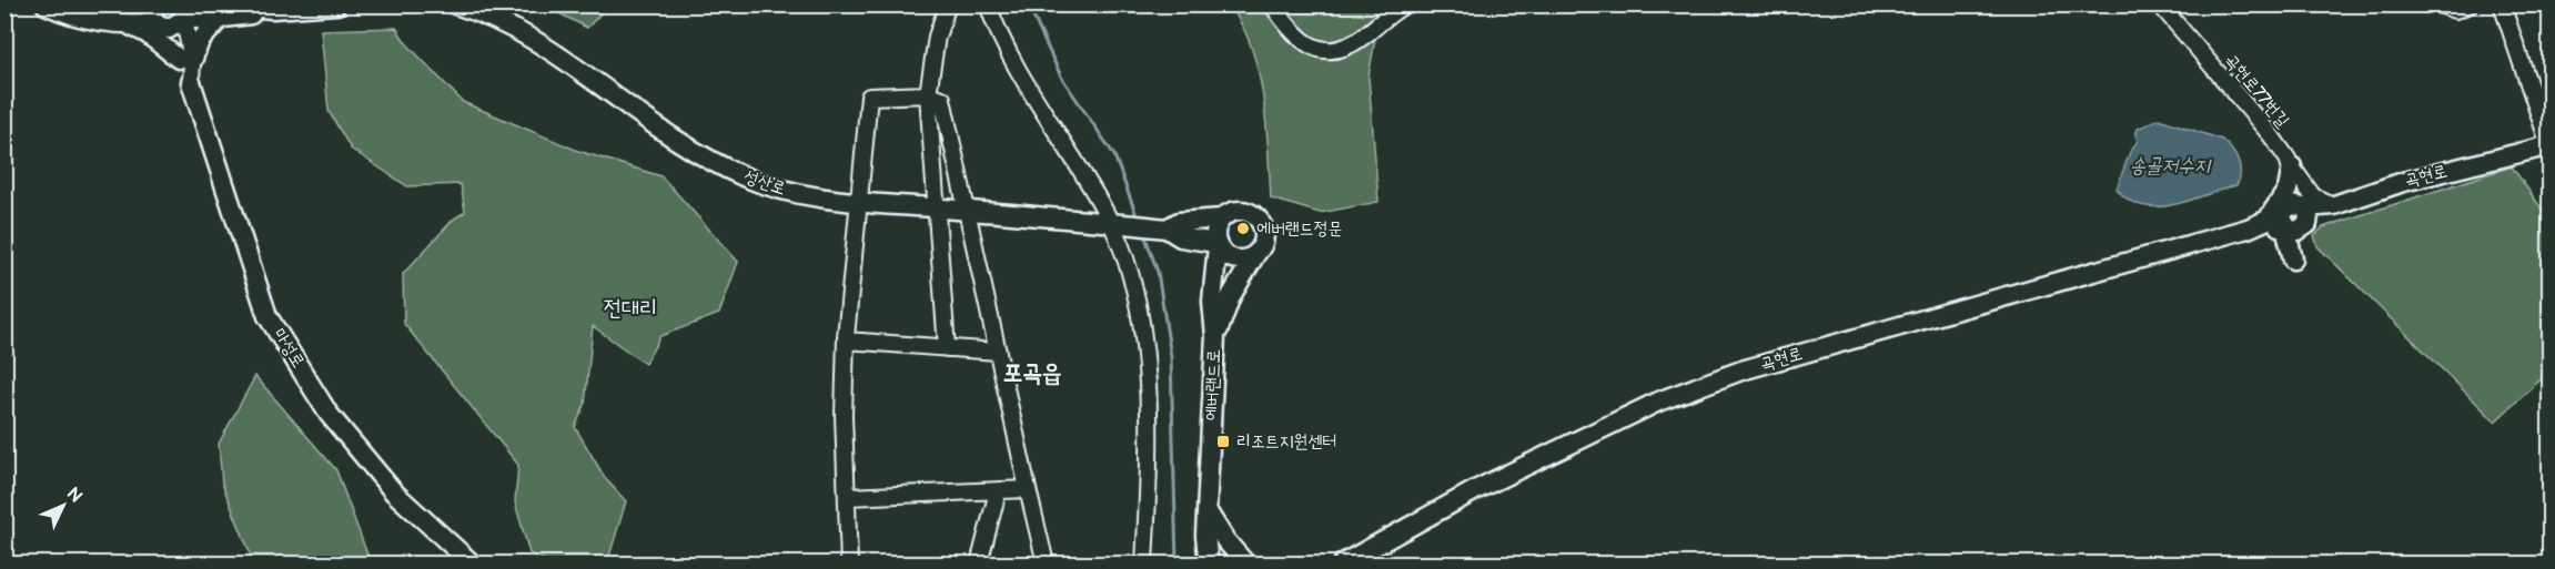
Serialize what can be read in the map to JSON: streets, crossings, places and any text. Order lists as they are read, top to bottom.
{
  "streets": {
    "main road": [
      "곡현로",
      "성산로",
      "마성로",
      "에버랜드로"
    ],
    "street": ["곡현로77번길"]
  },
  "crossings": [
    ["곡현로77번길", "곡현로"]
  ],
  "districts": ["전대리", "포곡읍"],
  "water": ["송골저수지"],
  "places": {
    "other": ["에버랜드정문"],
    "transit": ["리조트지원센터"]
  },
  "north": "top right"
}
